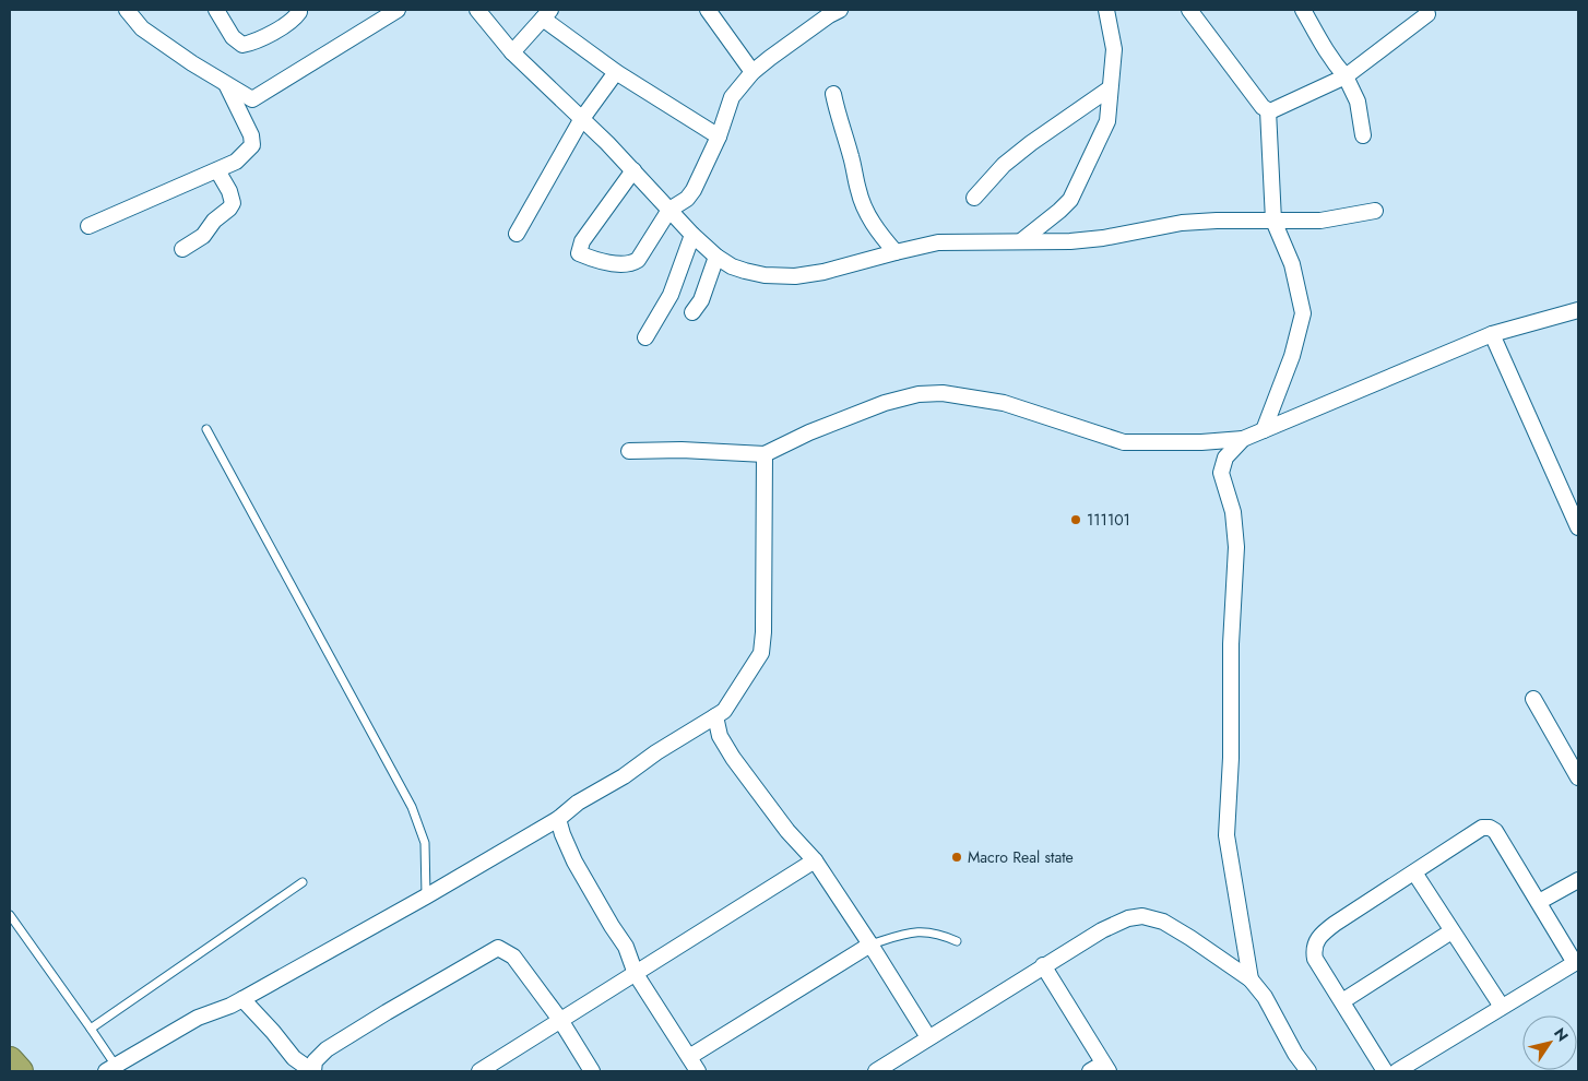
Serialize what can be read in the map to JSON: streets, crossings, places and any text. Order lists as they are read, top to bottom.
{
  "places": ["111101", "Macro Real state"],
  "north": "top right"
}
